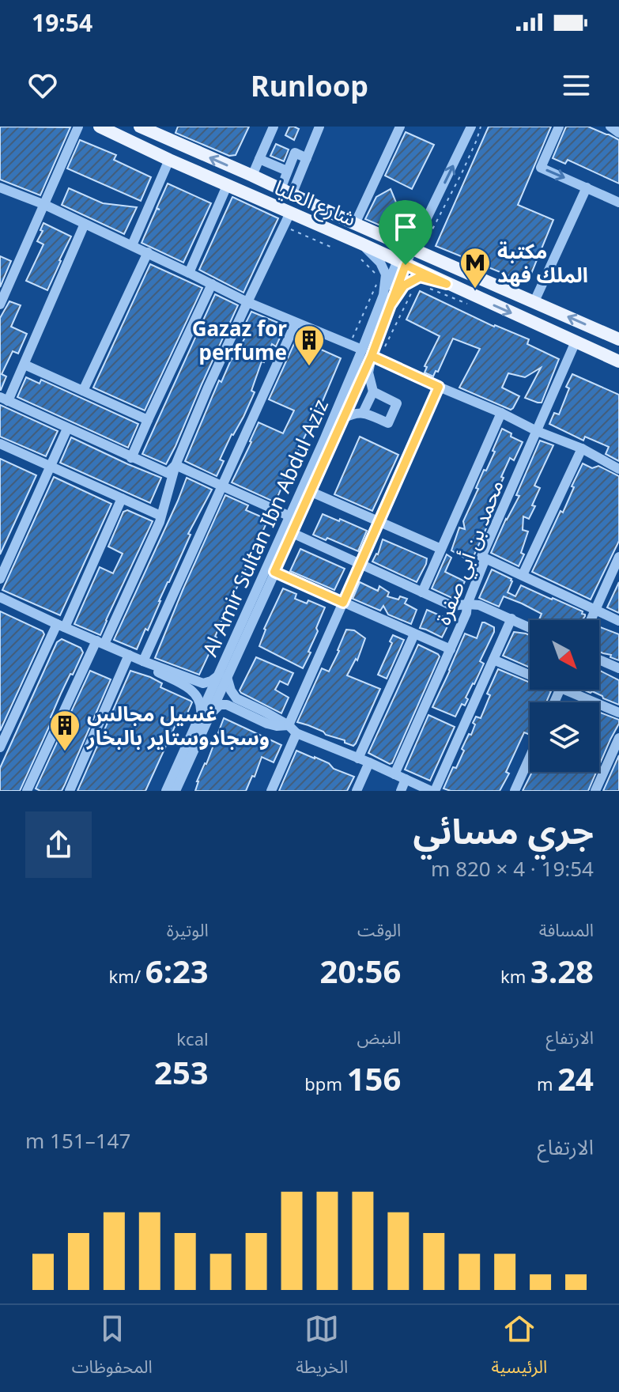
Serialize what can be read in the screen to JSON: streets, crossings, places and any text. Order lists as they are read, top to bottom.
{
  "streets": {
    "main road": ["شارع العليا"],
    "street": ["Al Amir Sultan Ibn Abdul Aziz", "محمد بن أبي صفرة"]
  },
  "crossings": [
    ["شارع العليا", "Al Amir Sultan Ibn Abdul Aziz"],
    ["شارع العليا", "محمد بن أبي صفرة"]
  ],
  "places": {
    "metro station": ["مكتبة الملك فهد"],
    "building": ["Gazaz for perfume", "غسيل مجالس وسجادوستاير بالبخار"]
  },
  "north": "bottom right",
  "page": {
    "status": "19:54",
    "header": "Runloop",
    "heading": ["جري مسائي", "19:54 · 4 × 820 m"],
    "stats": [
      ["المسافة", "3.28 km"],
      ["الوقت", "20:56"],
      ["الوتيرة", "6:23 /km"],
      ["الارتفاع", "24 m"],
      ["النبض", "156 bpm"],
      ["kcal", "253"]
    ],
    "chart": ["الارتفاع", "147–151 m"],
    "tabs": ["الرئيسية", "الخريطة", "المحفوظات"]
  }
}
